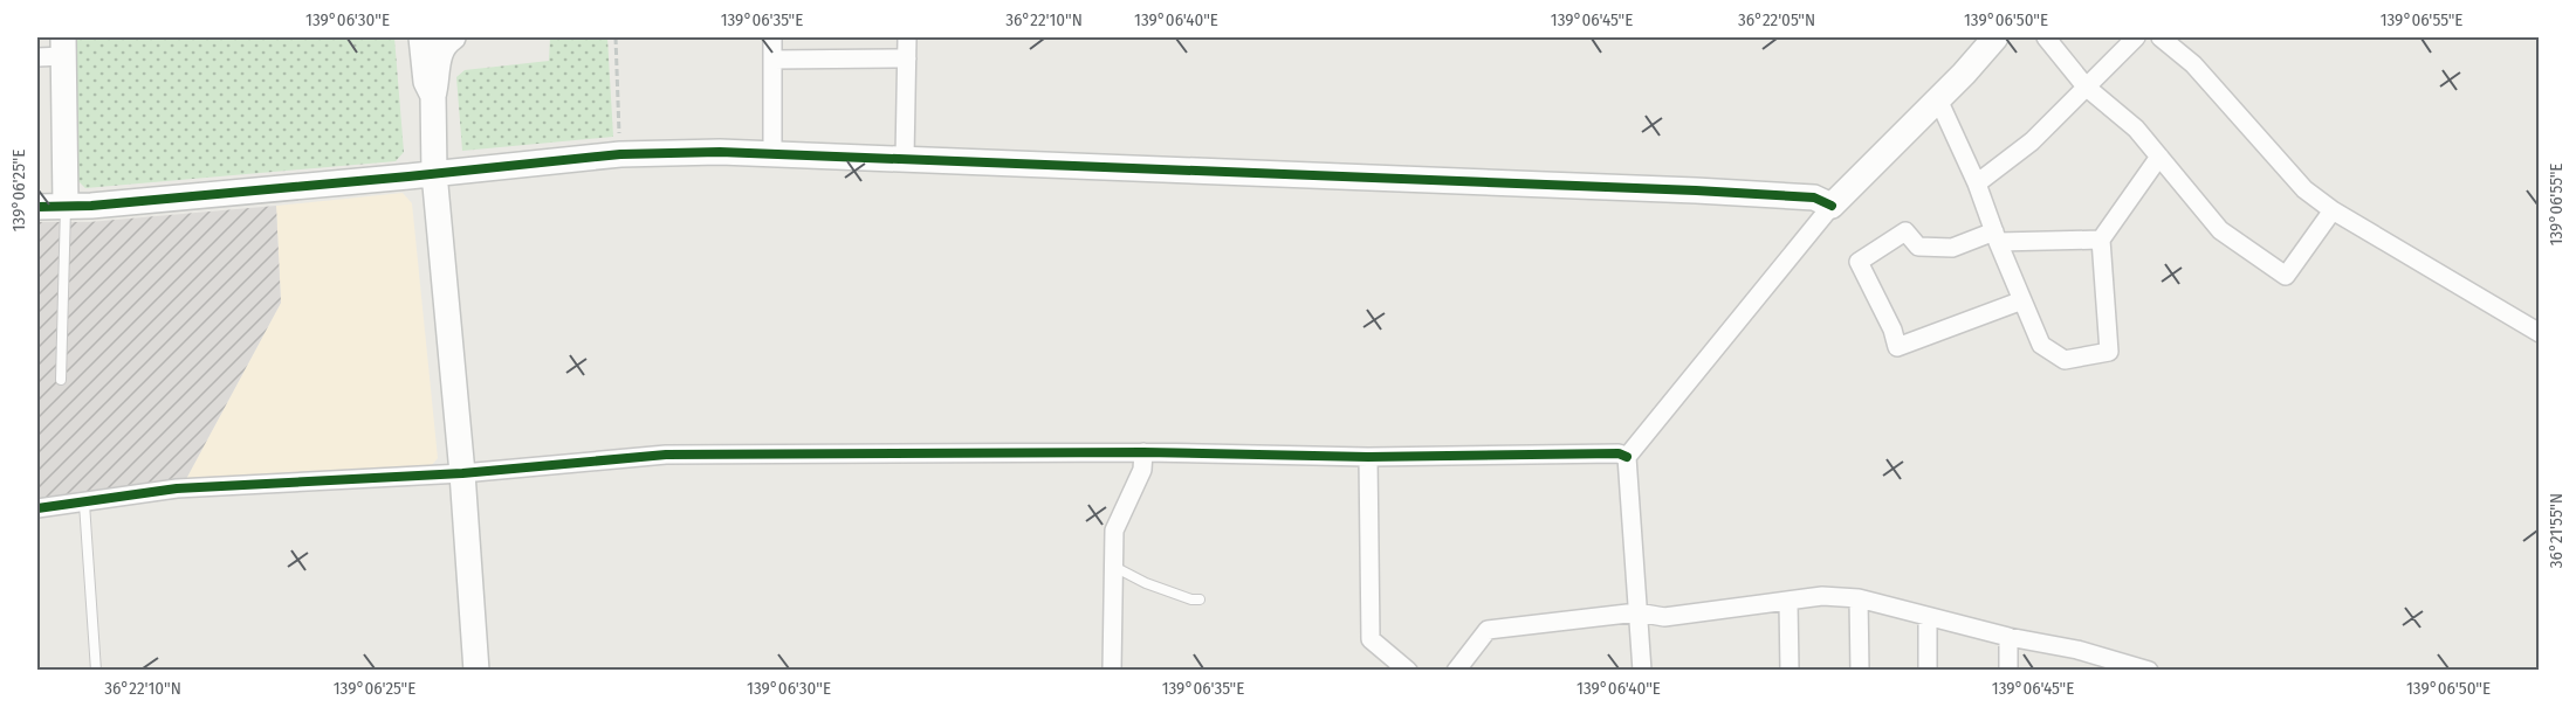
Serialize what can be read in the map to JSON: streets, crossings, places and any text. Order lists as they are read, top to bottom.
{
  "coordinates": [
    "139°06'30\"E",
    "139°06'35\"E",
    "36°22'10\"N",
    "139°06'40\"E",
    "139°06'45\"E",
    "36°22'05\"N",
    "139°06'50\"E",
    "139°06'55\"E",
    "139°06'25\"E",
    "36°21'55\"N"
  ]
}
